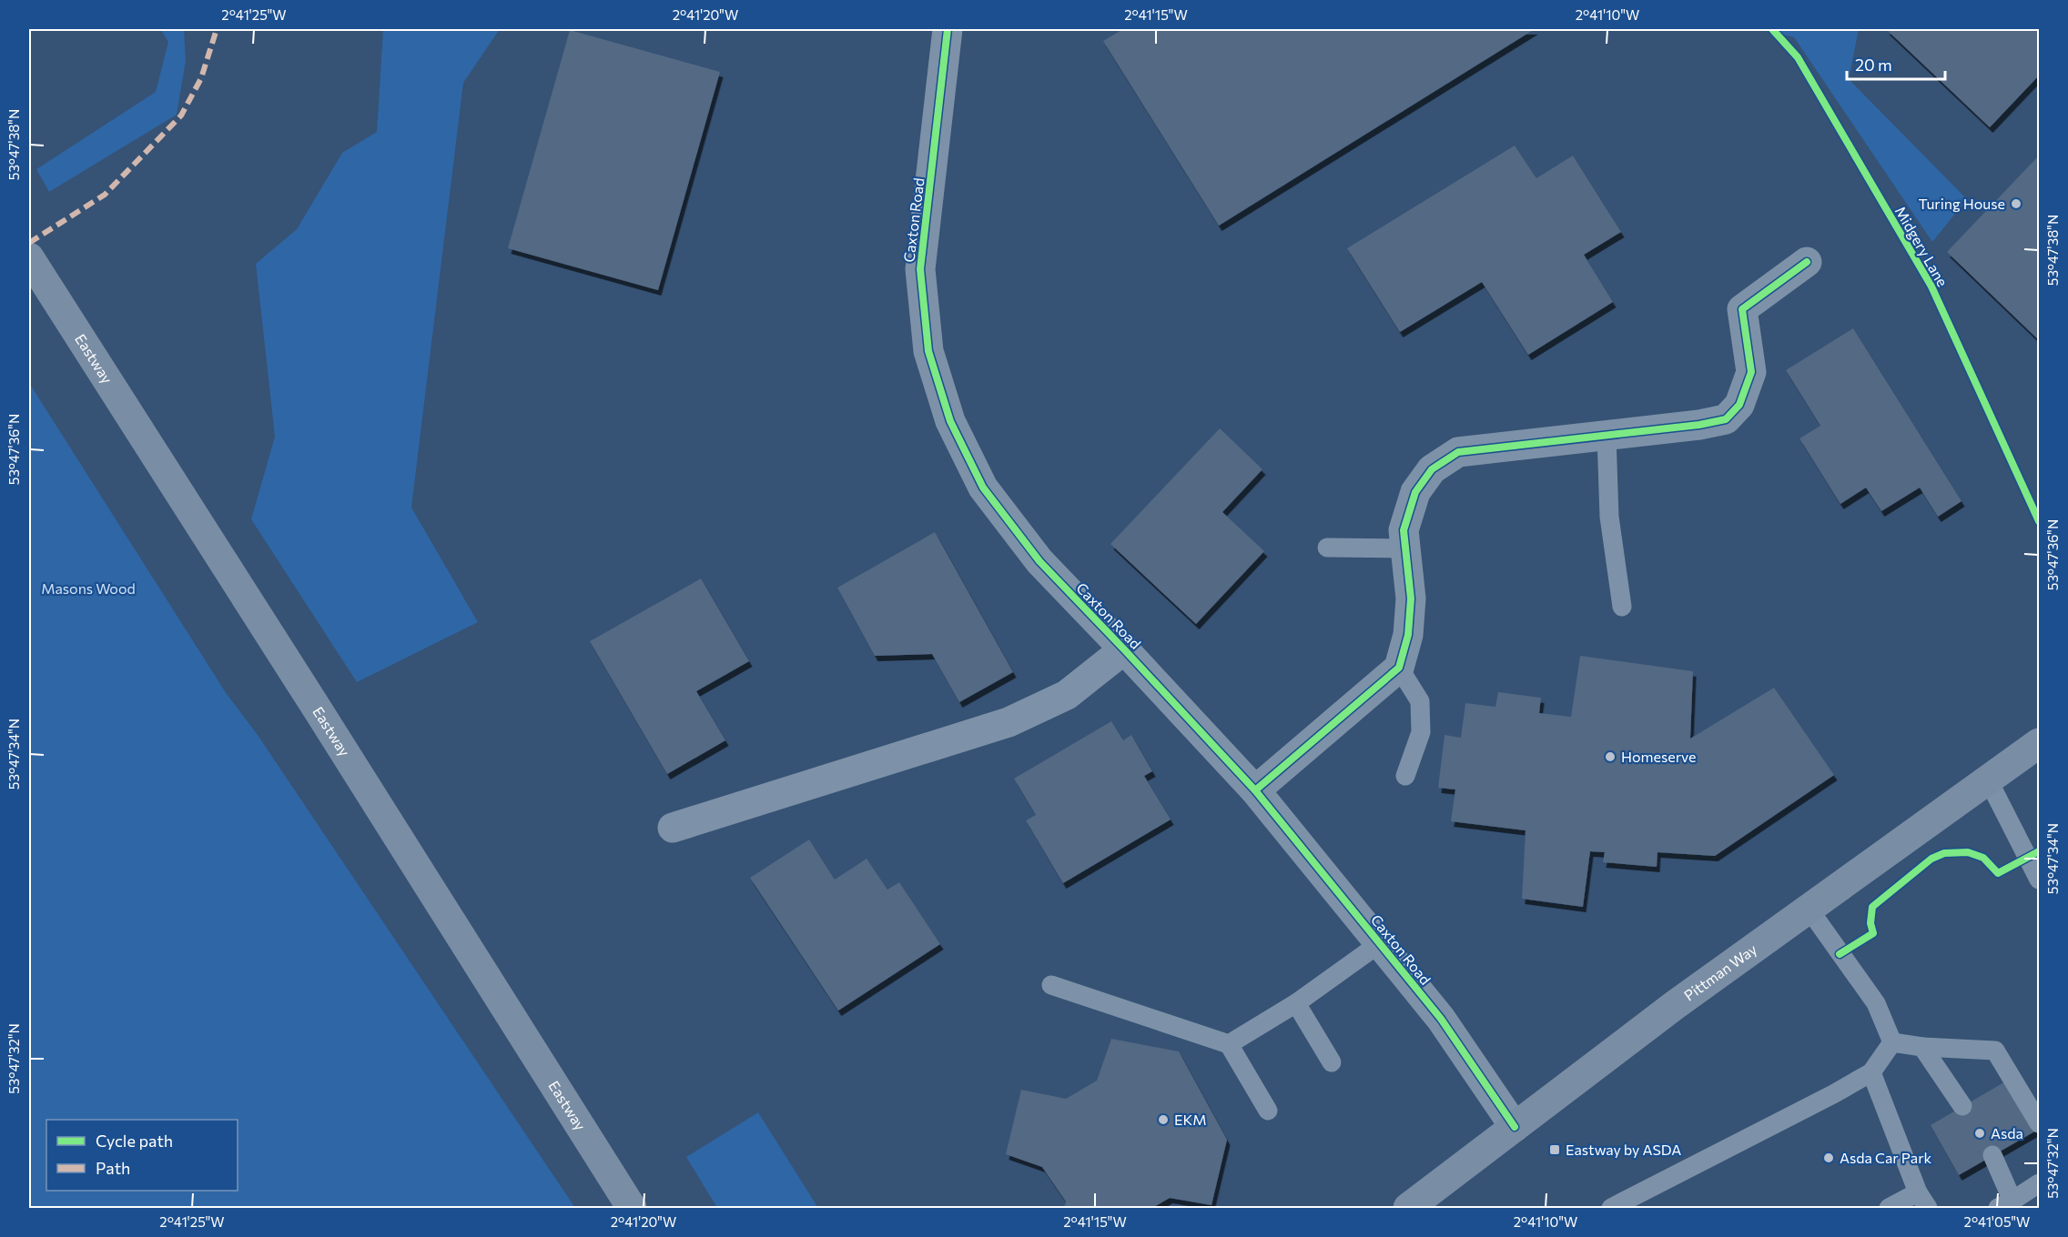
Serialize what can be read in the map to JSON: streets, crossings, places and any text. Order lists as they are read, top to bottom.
{
  "streets": {
    "main road": ["Eastway", "Pittman Way"],
    "street": ["Caxton Road"],
    "cycle path": ["Midgery Lane"]
  },
  "crossings": [
    ["Caxton Road", "Pittman Way"]
  ],
  "parks": ["Masons Wood"],
  "places": {
    "other": [
      "Turing House",
      "Homeserve",
      "EKM",
      "Asda",
      "Asda Car Park"
    ],
    "transit": ["Eastway by ASDA"]
  },
  "legend": ["Cycle path", "Path"],
  "scale_bar": "20 m",
  "coordinates": [
    "2°41'25\"W",
    "2°41'20\"W",
    "2°41'15\"W",
    "2°41'10\"W",
    "53°47'38\"N",
    "53°47'36\"N",
    "53°47'34\"N",
    "53°47'32\"N",
    "2°41'05\"W"
  ]
}
